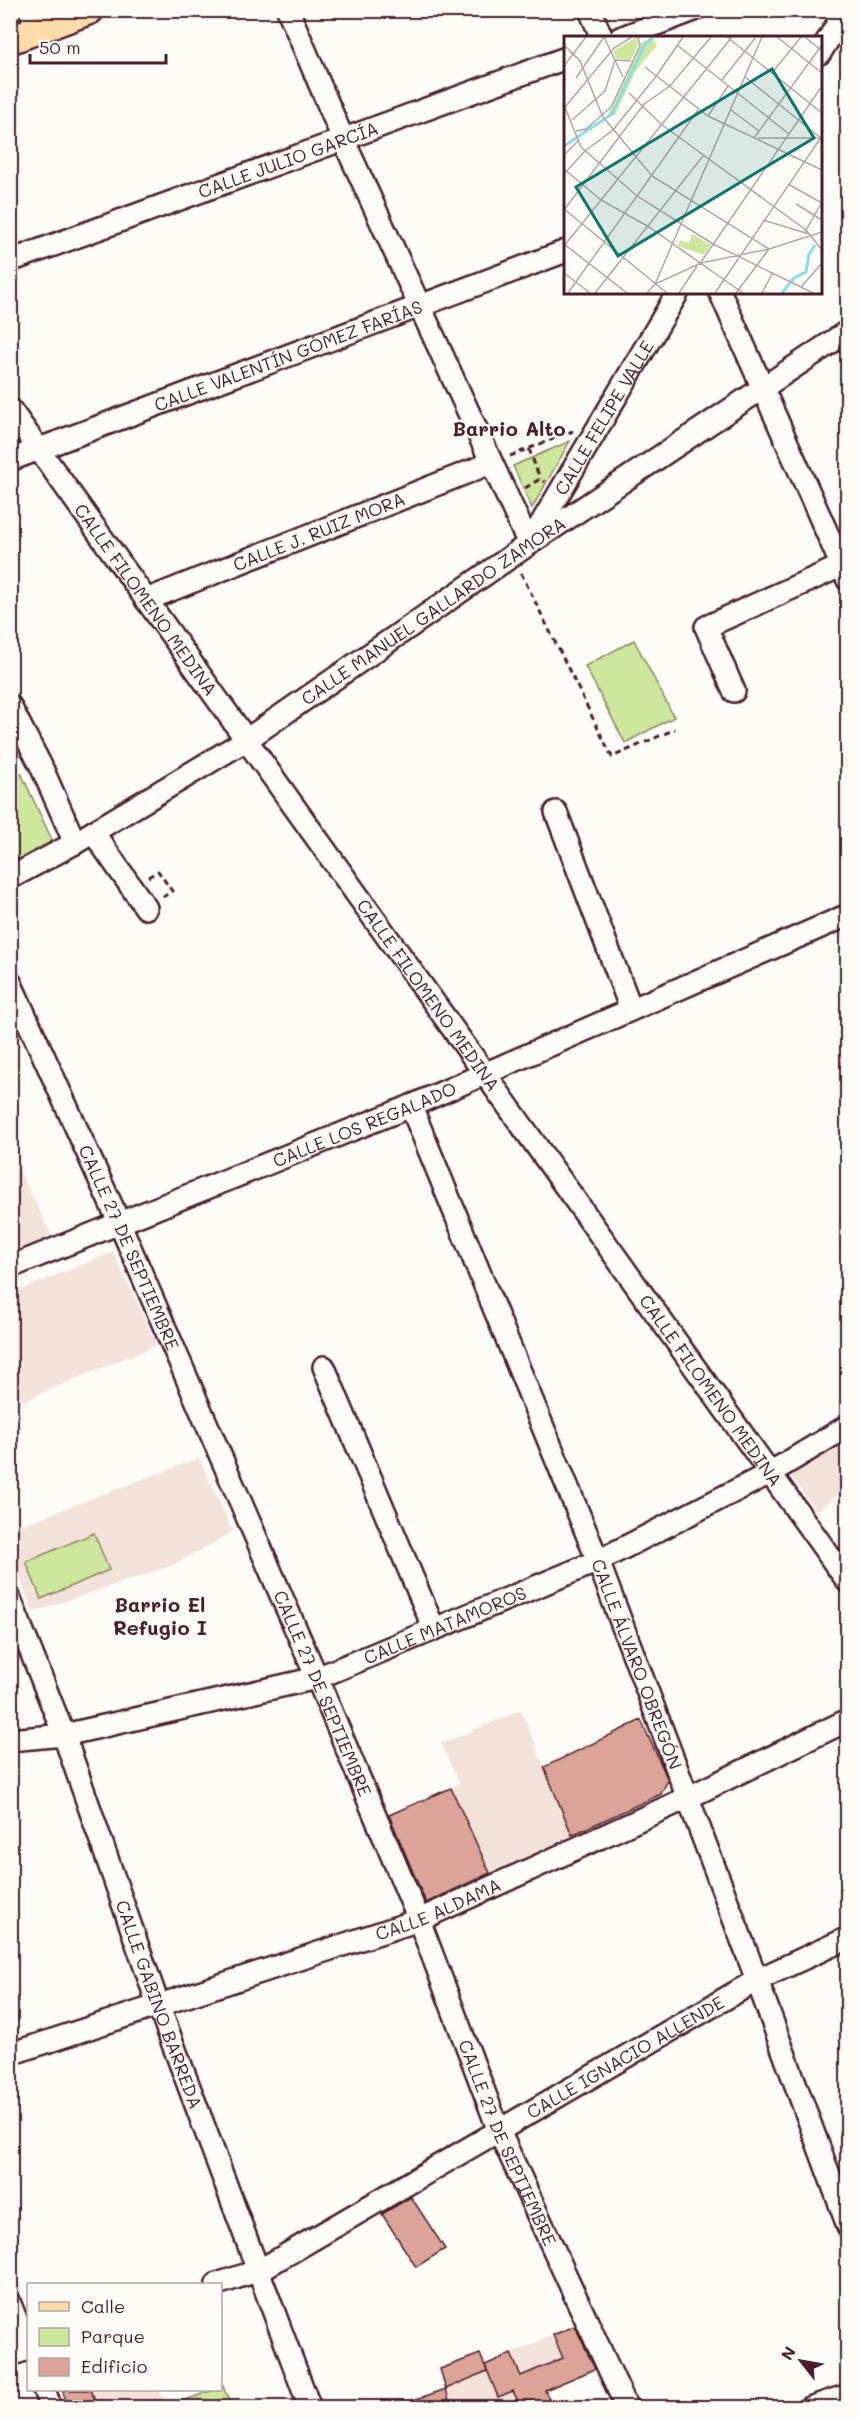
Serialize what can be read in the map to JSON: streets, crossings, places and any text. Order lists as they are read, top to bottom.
{
  "streets": {
    "street": [
      "CALLE JULIO GARCÍA",
      "CALLE VALENTÍN GÓMEZ FARÍAS",
      "CALLE FELIPE VALLE",
      "CALLE J. RUIZ MORA",
      "CALLE FILOMENO MEDINA",
      "CALLE MANUEL GALLARDO ZAMORA",
      "CALLE LOS REGALADO",
      "CALLE 27 DE SEPTIEMBRE",
      "CALLE MATAMOROS",
      "CALLE ÁLVARO OBREGÓN",
      "CALLE ALDAMA",
      "CALLE GABINO BARREDA",
      "CALLE IGNACIO ALLENDE"
    ]
  },
  "crossings": [
    ["CALLE VALENTÍN GÓMEZ FARÍAS", "CALLE FILOMENO MEDINA"],
    ["CALLE FELIPE VALLE", "CALLE MANUEL GALLARDO ZAMORA"],
    ["CALLE J. RUIZ MORA", "CALLE FILOMENO MEDINA"],
    ["CALLE FILOMENO MEDINA", "CALLE MANUEL GALLARDO ZAMORA"],
    ["CALLE FILOMENO MEDINA", "CALLE LOS REGALADO"],
    ["CALLE FILOMENO MEDINA", "CALLE MATAMOROS"],
    ["CALLE LOS REGALADO", "CALLE 27 DE SEPTIEMBRE"],
    ["CALLE LOS REGALADO", "CALLE ÁLVARO OBREGÓN"],
    ["CALLE 27 DE SEPTIEMBRE", "CALLE MATAMOROS"],
    ["CALLE 27 DE SEPTIEMBRE", "CALLE ALDAMA"],
    ["CALLE 27 DE SEPTIEMBRE", "CALLE IGNACIO ALLENDE"],
    ["CALLE MATAMOROS", "CALLE ÁLVARO OBREGÓN"],
    ["CALLE MATAMOROS", "CALLE GABINO BARREDA"],
    ["CALLE ÁLVARO OBREGÓN", "CALLE ALDAMA"],
    ["CALLE ÁLVARO OBREGÓN", "CALLE IGNACIO ALLENDE"],
    ["CALLE ALDAMA", "CALLE GABINO BARREDA"],
    ["CALLE GABINO BARREDA", "CALLE IGNACIO ALLENDE"]
  ],
  "districts": ["Barrio Alto", "Barrio El Refugio I"],
  "legend": ["Calle", "Parque", "Edificio"],
  "scale_bar": "50 m",
  "north": "top left"
}
